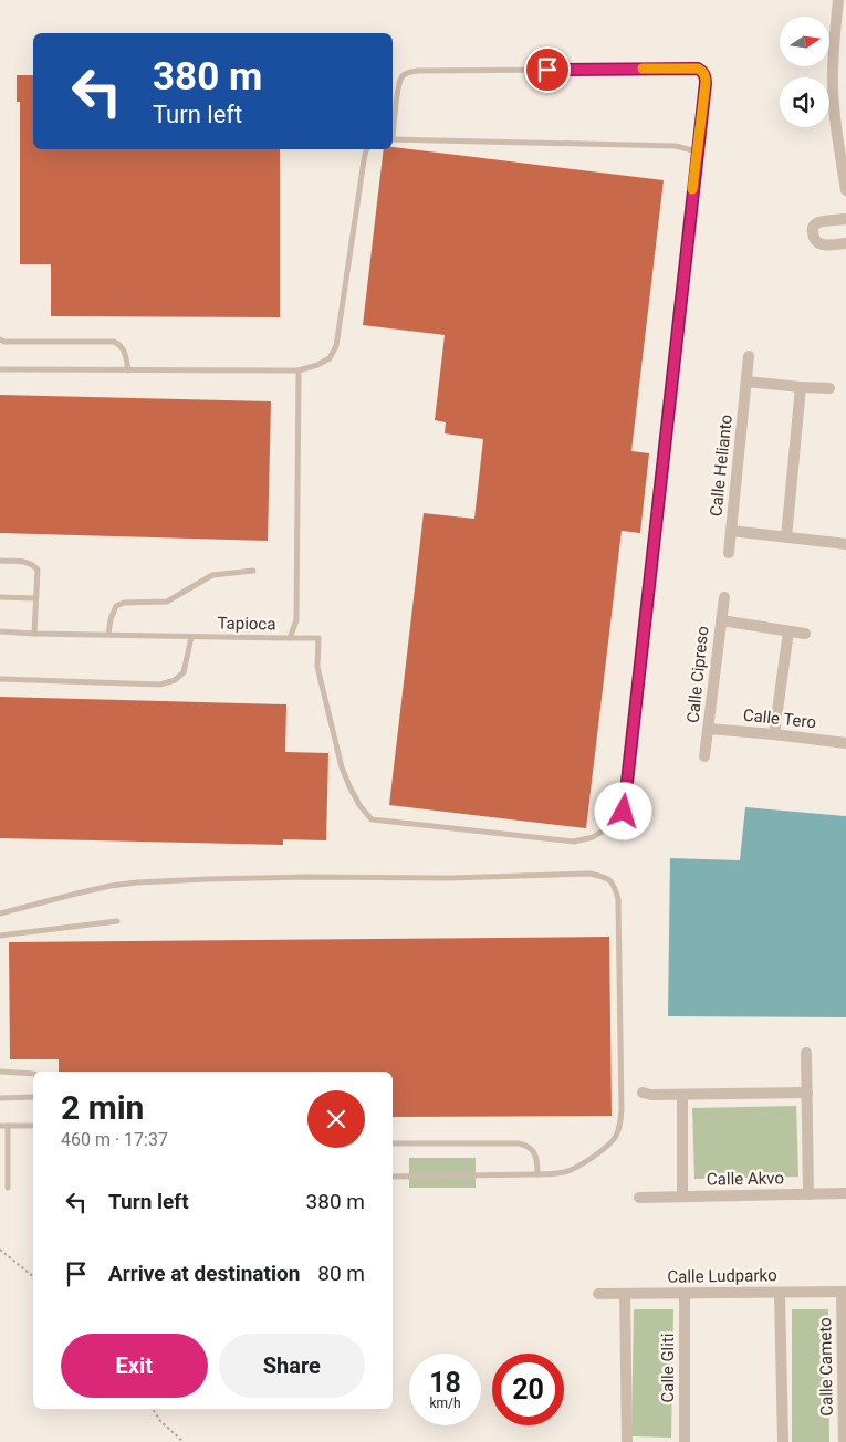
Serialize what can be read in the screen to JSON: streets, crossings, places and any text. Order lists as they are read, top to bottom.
{
  "streets": {
    "street": [
      "Calle Helianto",
      "Calle Cipreso",
      "Calle Tero",
      "Calle Akvo",
      "Calle Ludparko",
      "Calle Cameto",
      "Calle Gliti"
    ],
    "lane": ["Tapioca"]
  },
  "crossings": [
    ["Calle Cipreso", "Calle Tero"],
    ["Calle Ludparko", "Calle Cameto"],
    ["Calle Ludparko", "Calle Gliti"]
  ],
  "north": "right",
  "page": {
    "turn": ["380 m", "Turn left"],
    "heading": ["2 min", "460 m · 17:37"],
    "list": [
      {
        "name": "Turn left",
        "value": "380 m"
      },
      {
        "name": "Arrive at destination",
        "value": "80 m"
      }
    ],
    "buttons": ["Exit", "Share"],
    "speed": "18 km/h",
    "limit": "20"
  }
}
